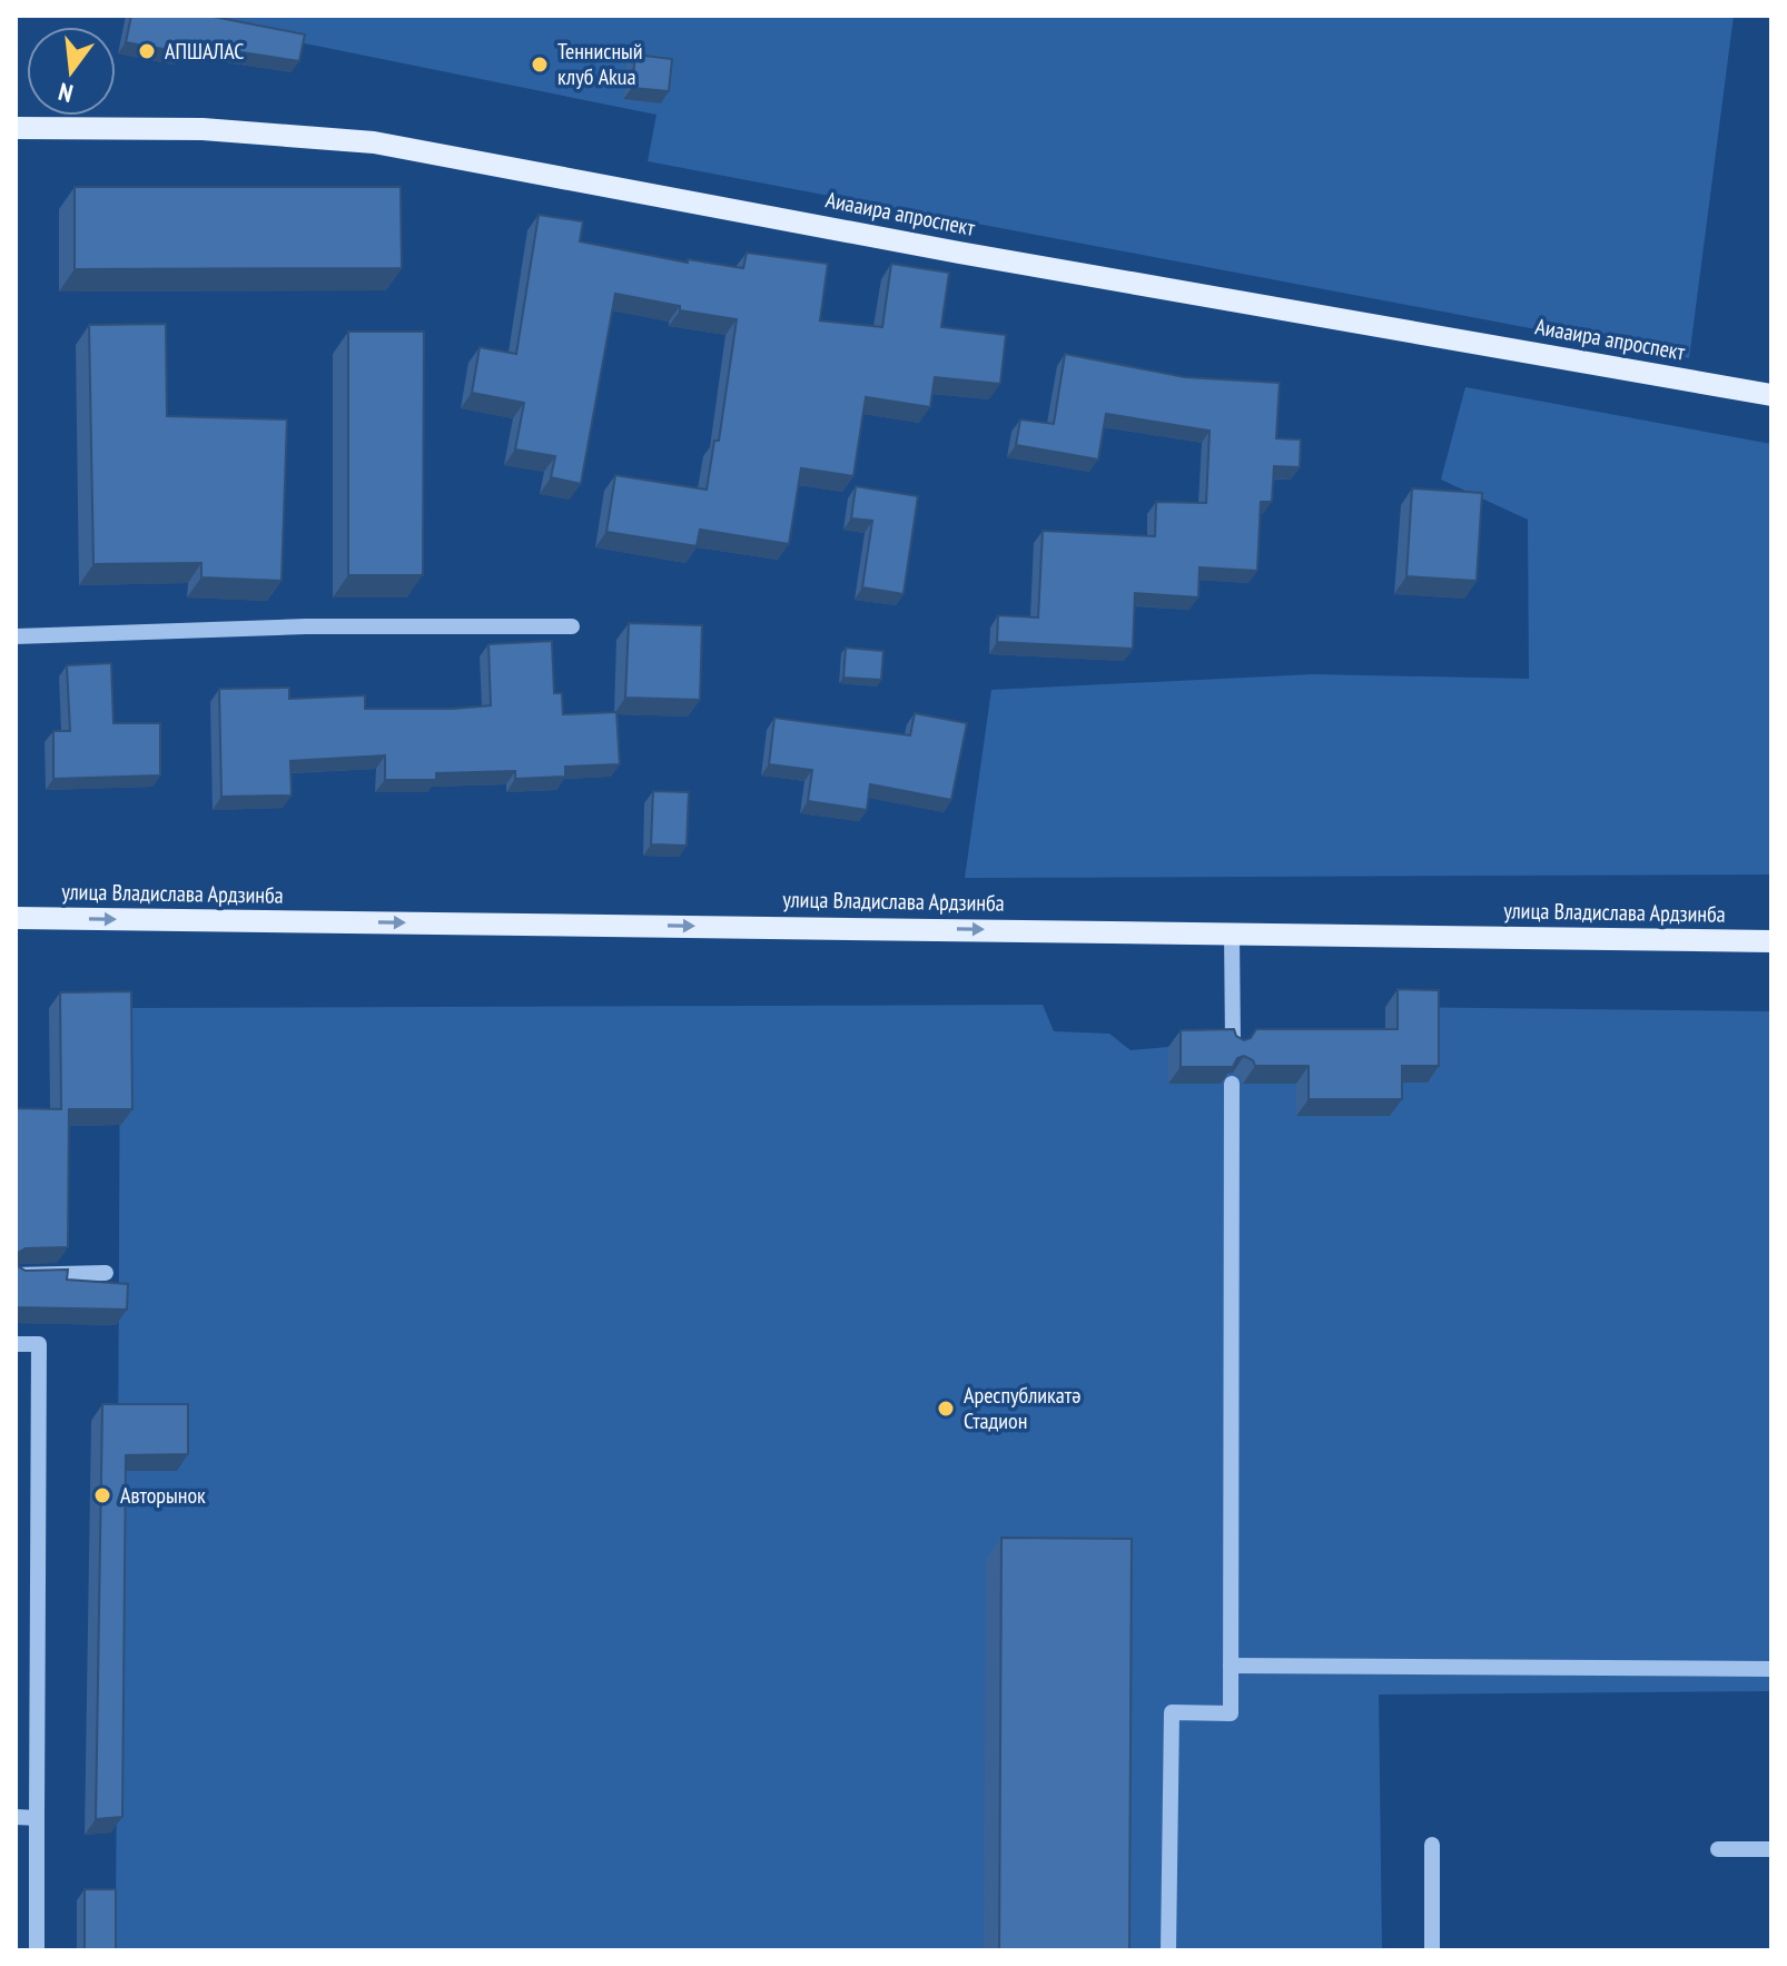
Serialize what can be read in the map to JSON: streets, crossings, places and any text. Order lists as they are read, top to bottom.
{
  "streets": {
    "main road": ["Аиааира апроспект", "улица Владислава Ардзинба"]
  },
  "one_way": ["улица Владислава Ардзинба"],
  "places": [
    "АПШАЛАС",
    "Теннисный клуб Akua",
    "Ареспубликатә Стадион",
    "Авторынок"
  ],
  "north": "bottom"
}
